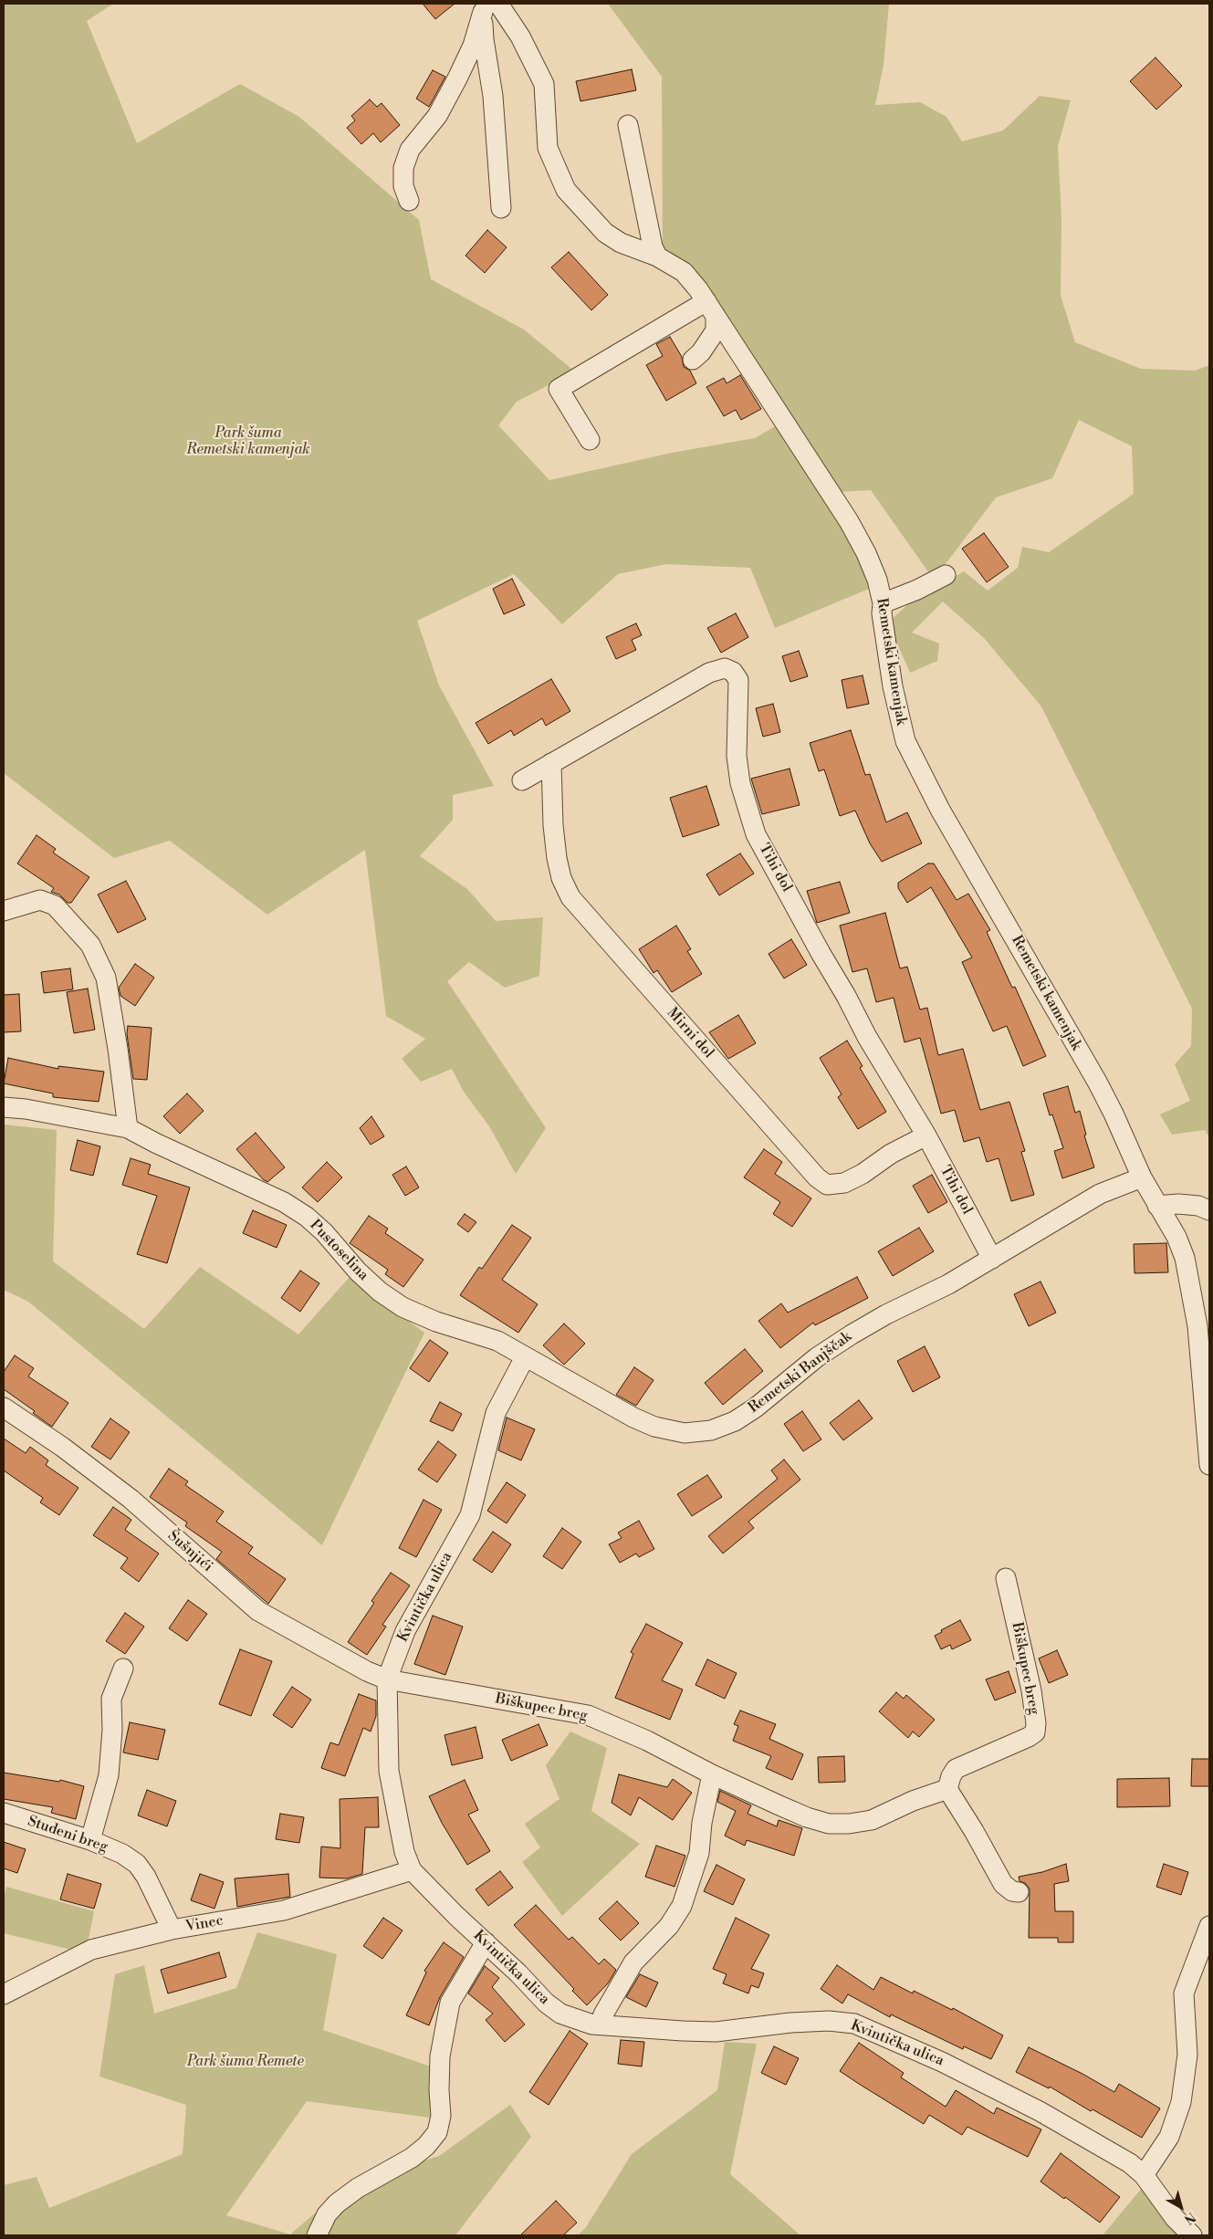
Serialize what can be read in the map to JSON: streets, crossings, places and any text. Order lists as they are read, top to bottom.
{
  "streets": {
    "street": [
      "Remetski kamenjak",
      "Tihi dol",
      "Mirni dol",
      "Pustoselina",
      "Remetski Banjščak",
      "Šušnjići",
      "Kvintička ulica",
      "Biškupec breg",
      "Studeni breg",
      "Vinec"
    ]
  },
  "crossings": [
    ["Remetski kamenjak", "Remetski Banjščak"],
    ["Tihi dol", "Mirni dol"],
    ["Tihi dol", "Remetski Banjščak"],
    ["Pustoselina", "Remetski Banjščak"],
    ["Pustoselina", "Kvintička ulica"],
    ["Remetski Banjščak", "Kvintička ulica"],
    ["Šušnjići", "Kvintička ulica"],
    ["Šušnjići", "Biškupec breg"],
    ["Kvintička ulica", "Biškupec breg"],
    ["Kvintička ulica", "Vinec"],
    ["Studeni breg", "Vinec"]
  ],
  "parks": ["Park šuma Remetski kamenjak", "Park šuma Remete"],
  "north": "bottom right"
}
